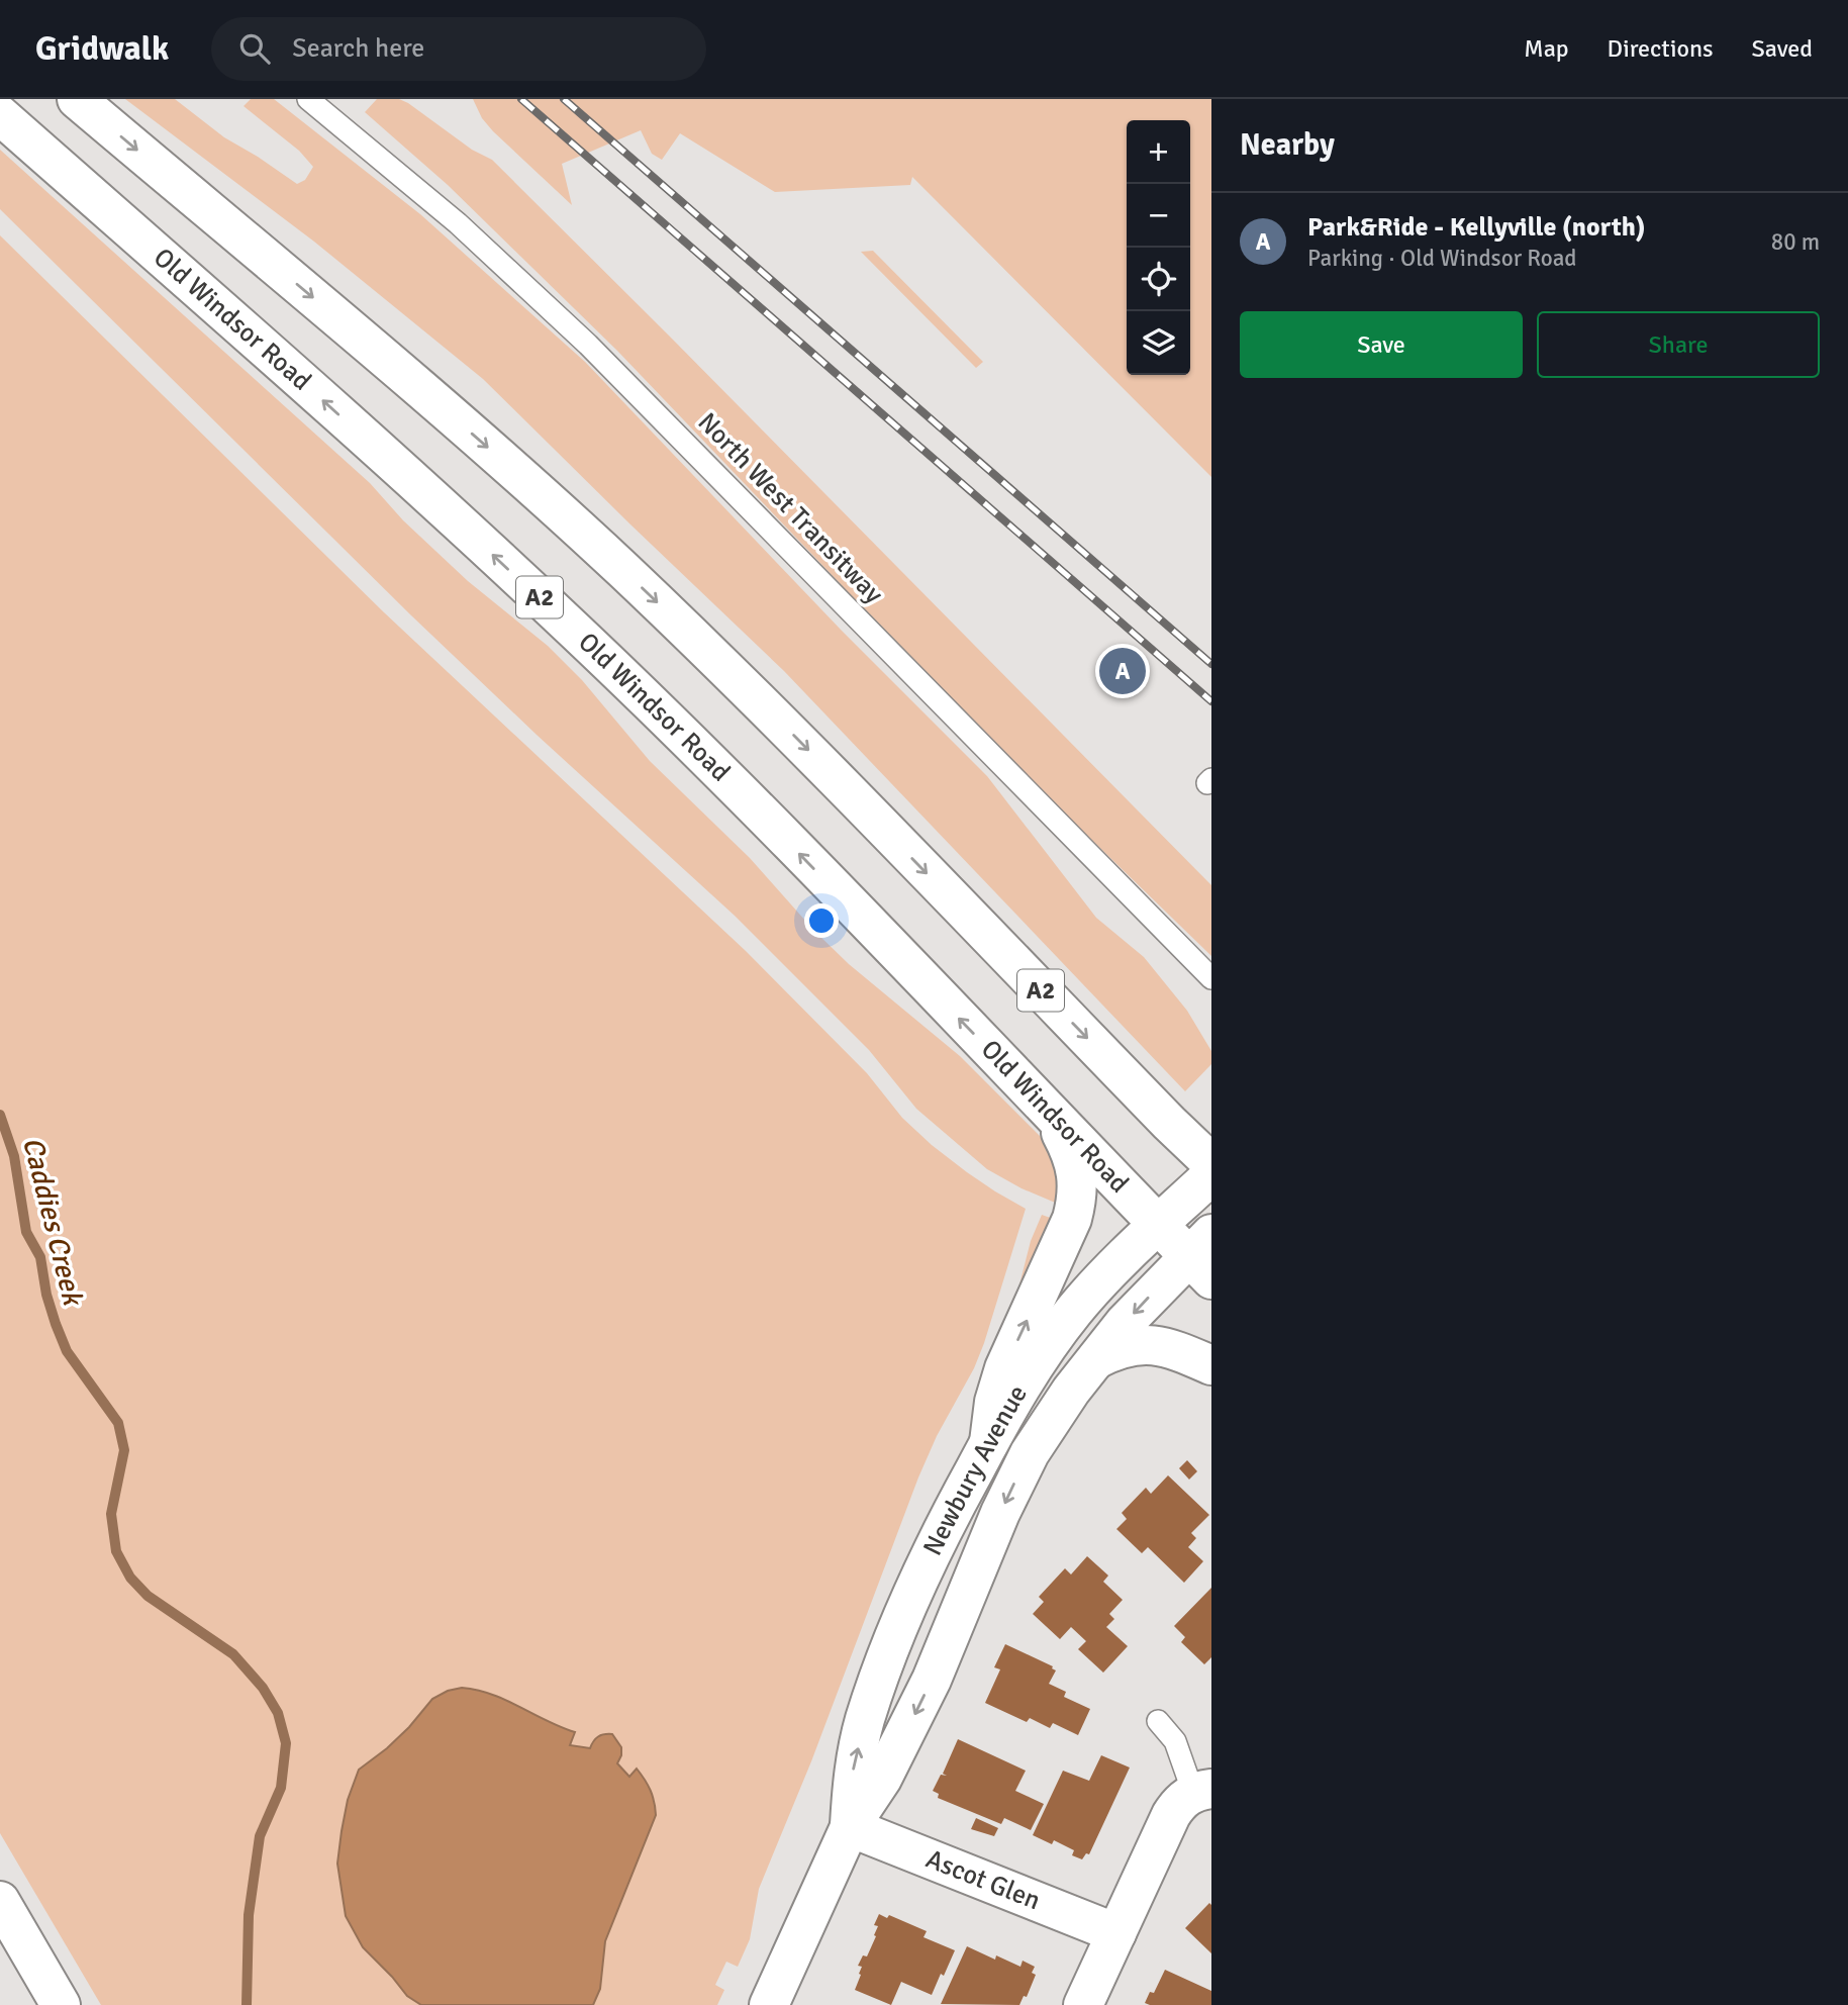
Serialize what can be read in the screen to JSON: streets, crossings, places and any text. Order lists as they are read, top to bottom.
{
  "streets": {
    "main road": [
      "Old Windsor Road",
      "A2",
      "Newbury Avenue",
      "Ascot Glen"
    ],
    "lane": ["North West Transitway"]
  },
  "crossings": [
    ["Old Windsor Road", "Newbury Avenue"],
    ["Newbury Avenue", "Ascot Glen"]
  ],
  "water": ["Caddies Creek"],
  "page": {
    "header": "Gridwalk",
    "search": "Search here",
    "nav": ["Map", "Directions", "Saved"],
    "heading": "Nearby",
    "map_buttons": ["+", "−"],
    "list": [
      {
        "mark": "A",
        "name": "Park&Ride - Kellyville (north)",
        "note": "Parking · Old Windsor Road",
        "value": "80 m"
      }
    ],
    "buttons": ["Save", "Share"],
    "pins": "A"
  }
}
